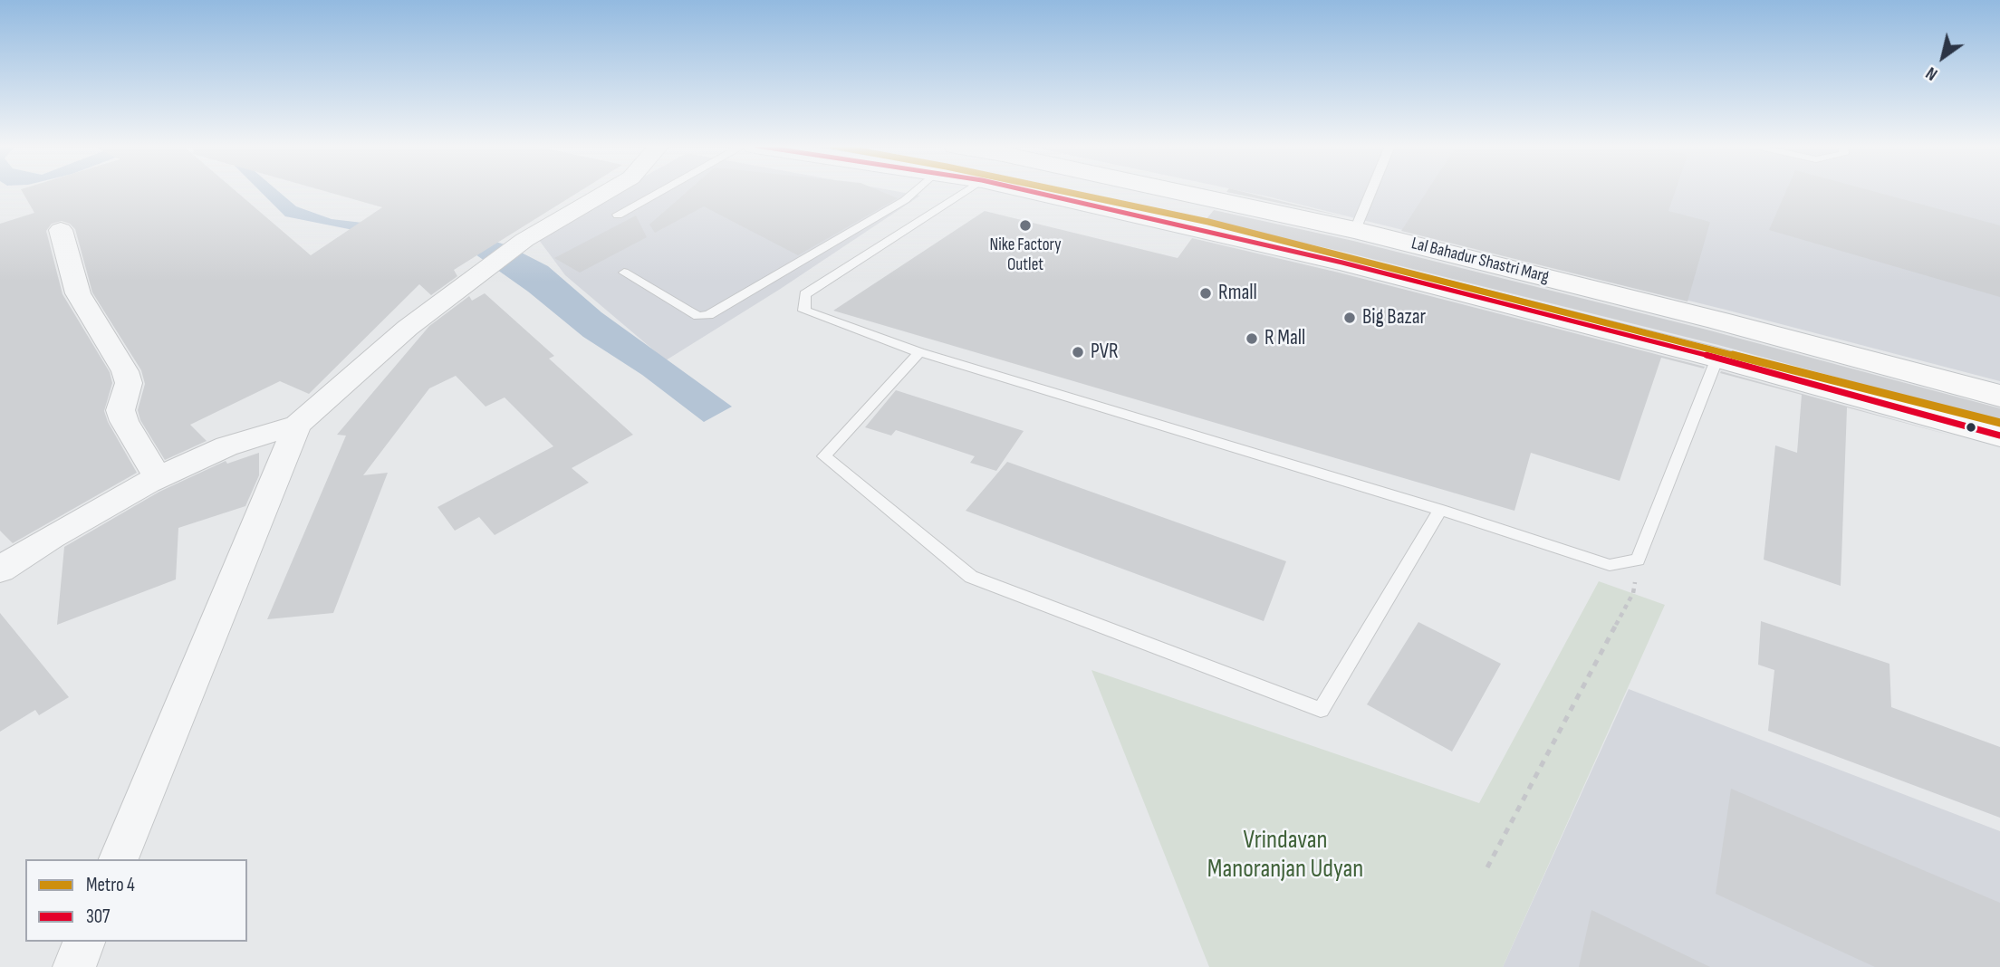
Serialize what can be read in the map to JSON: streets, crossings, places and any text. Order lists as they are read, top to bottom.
{
  "streets": {
    "main road": ["Lal Bahadur Shastri Marg"]
  },
  "parks": ["Vrindavan Manoranjan Udyan"],
  "places": [
    "Nike Factory Outlet",
    "Rmall",
    "Big Bazar",
    "R Mall",
    "PVR"
  ],
  "lines": ["metro line 4", "transit line 307"],
  "legend": ["Metro 4", "307"],
  "north": "bottom left"
}
